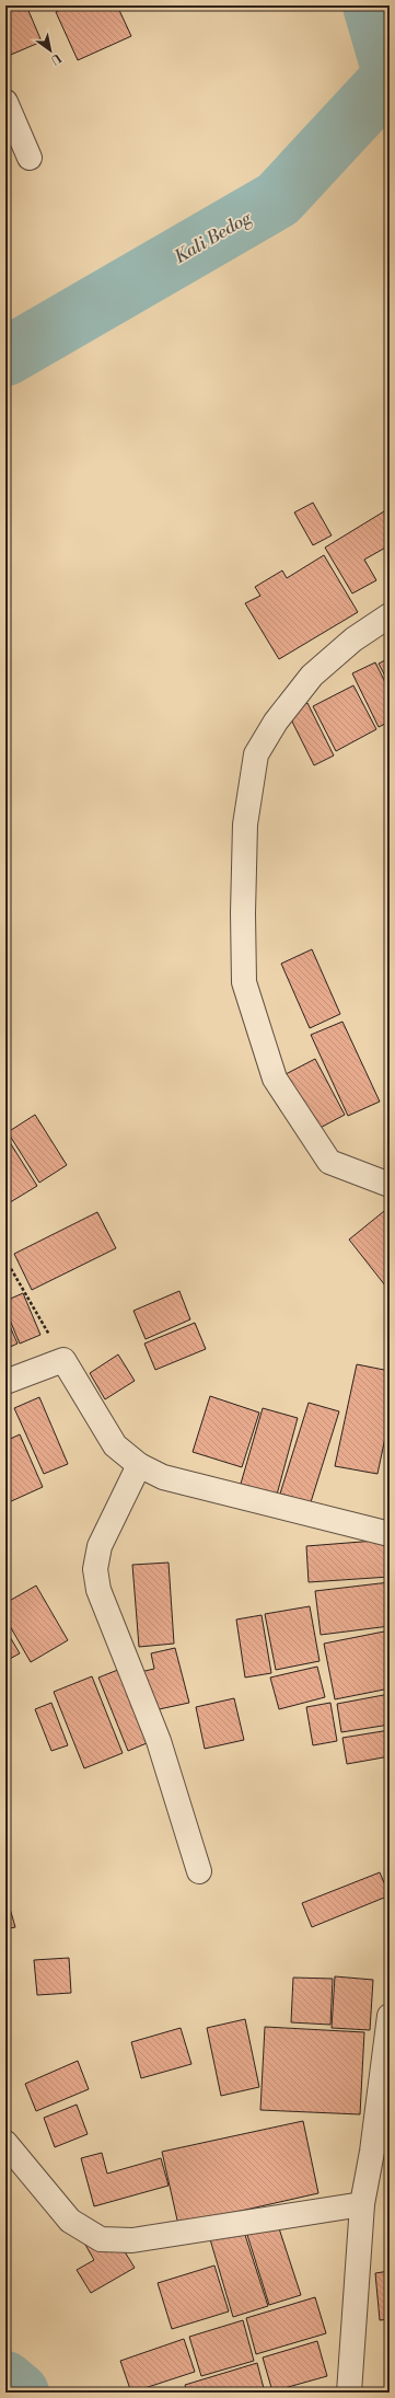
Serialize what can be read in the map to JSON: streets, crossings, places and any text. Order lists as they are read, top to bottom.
{
  "water": ["Kali Bedog"],
  "north": "bottom right"
}
